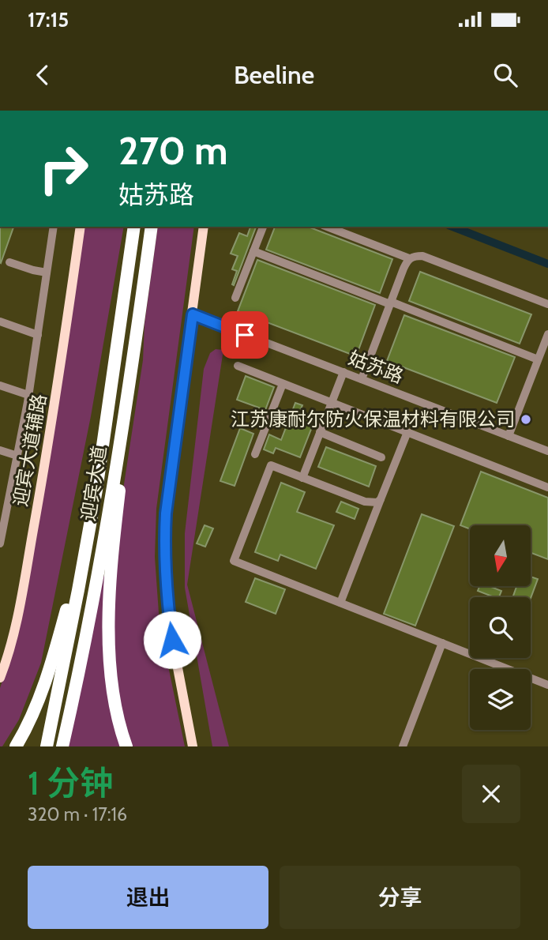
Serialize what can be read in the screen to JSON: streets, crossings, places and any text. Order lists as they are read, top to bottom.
{
  "streets": {
    "highway": ["迎宾大道"],
    "main road": ["迎宾大道辅路"],
    "street": ["姑苏路"]
  },
  "places": ["江苏康耐尔防火保温材料有限公司"],
  "north": "bottom",
  "page": {
    "status": "17:15",
    "header": "Beeline",
    "turn": ["270 m", "姑苏路"],
    "heading": ["1 分钟", "320 m · 17:16"],
    "buttons": ["退出", "分享"]
  }
}
